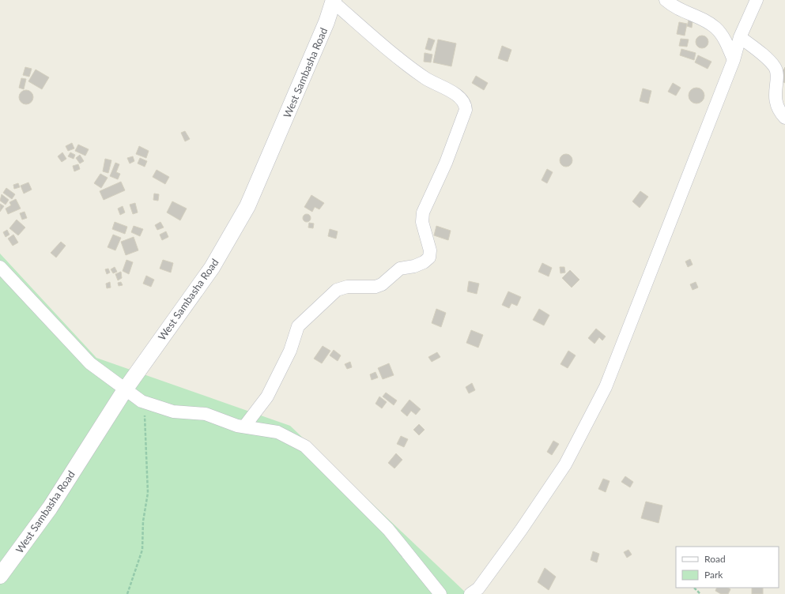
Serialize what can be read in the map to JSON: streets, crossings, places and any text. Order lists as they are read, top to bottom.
{
  "streets": {
    "street": ["West Sambasha Road"]
  },
  "legend": ["Road", "Park"]
}
